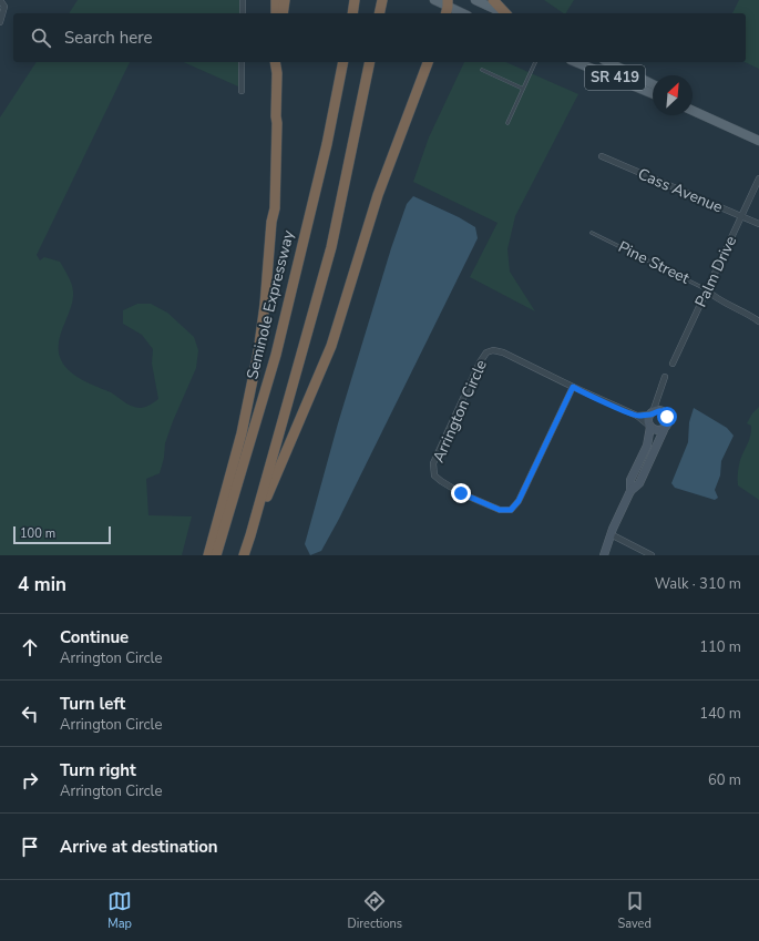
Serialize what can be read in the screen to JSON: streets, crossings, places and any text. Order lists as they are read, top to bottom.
{
  "streets": {
    "highway": ["Seminole Expressway"],
    "main road": ["SR 419"],
    "street": [
      "Cass Avenue",
      "Pine Street",
      "Palm Drive",
      "Arrington Circle"
    ]
  },
  "crossings": [
    ["Cass Avenue", "Palm Drive"],
    ["Pine Street", "Palm Drive"]
  ],
  "scale_bar": "100 m",
  "north": "top right",
  "page": {
    "search": "Search here",
    "scale": "100 m",
    "heading": ["4 min", "Walk · 310 m"],
    "list": [
      ["Continue", "Arrington Circle", "110 m"],
      ["Turn left", "Arrington Circle", "140 m"],
      ["Turn right", "Arrington Circle", "60 m"],
      "Arrive at destination"
    ],
    "nav": ["Map", "Directions", "Saved"]
  }
}
